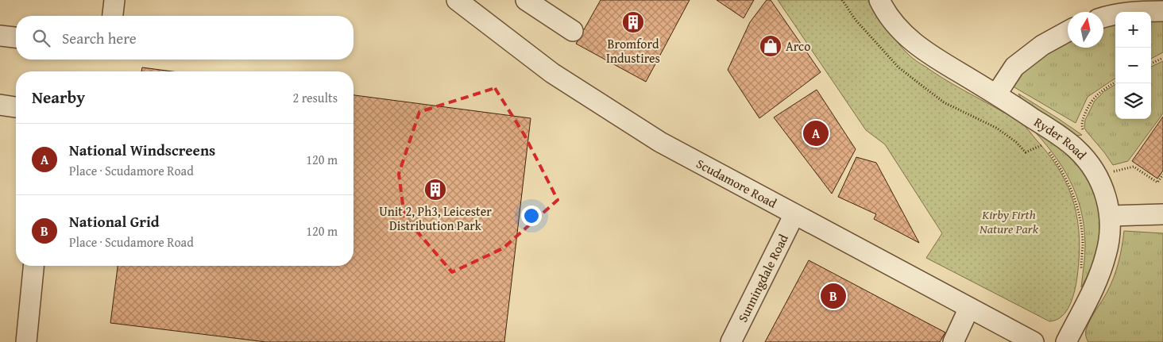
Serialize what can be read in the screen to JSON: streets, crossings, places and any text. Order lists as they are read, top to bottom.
{
  "streets": {
    "street": ["Ryder Road", "Scudamore Road", "Sunningdale Road"]
  },
  "crossings": [
    ["Scudamore Road", "Sunningdale Road"]
  ],
  "parks": ["Kirby Firth Nature Park"],
  "places": {
    "building": ["Bromford Industires", "Unit 2, Ph3, Leicester Distribution Park"],
    "shop": ["Arco"]
  },
  "north": "top",
  "page": {
    "map_buttons": ["+", "−"],
    "search": "Search here",
    "heading": ["Nearby", "2 results"],
    "pins": ["A", "B"],
    "list": [
      {
        "mark": "A",
        "name": "National Windscreens",
        "note": "Place · Scudamore Road",
        "value": "120 m"
      },
      {
        "mark": "B",
        "name": "National Grid",
        "note": "Place · Scudamore Road",
        "value": "120 m"
      }
    ]
  }
}
